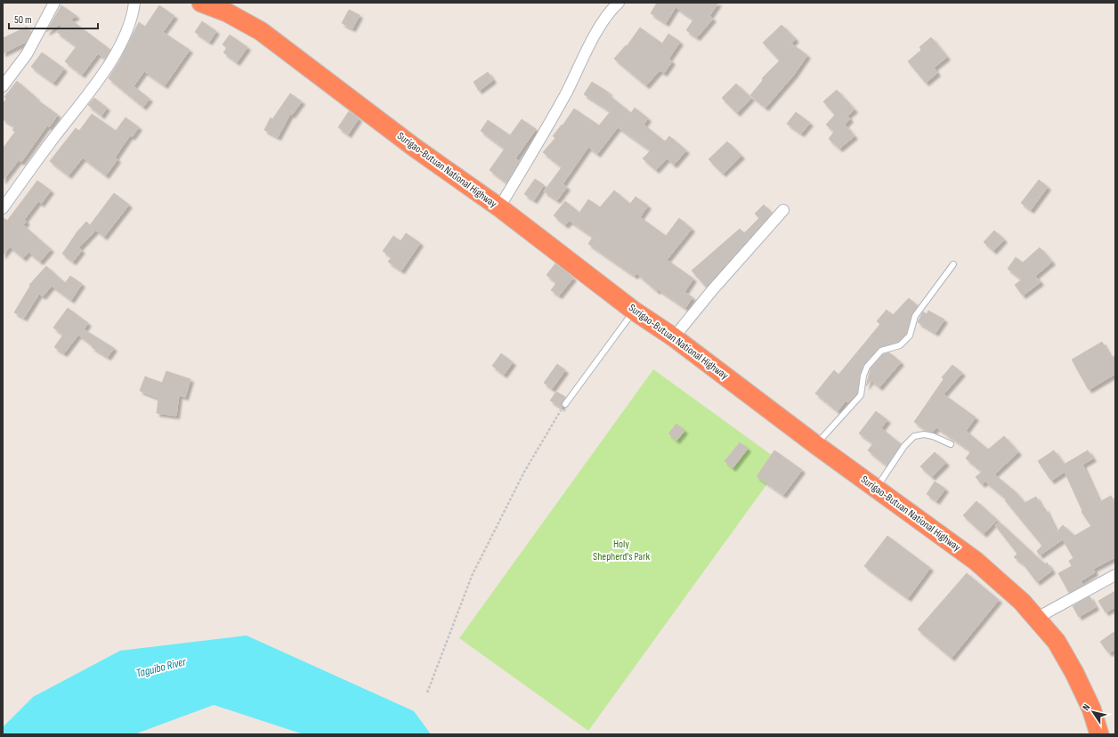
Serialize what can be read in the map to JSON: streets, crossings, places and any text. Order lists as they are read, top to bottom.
{
  "streets": {
    "highway": ["Surigao-Butuan National Highway"]
  },
  "water": ["Taguibo River"],
  "parks": ["Holy Shepherd's Park"],
  "scale_bar": "50 m",
  "north": "top left"
}
